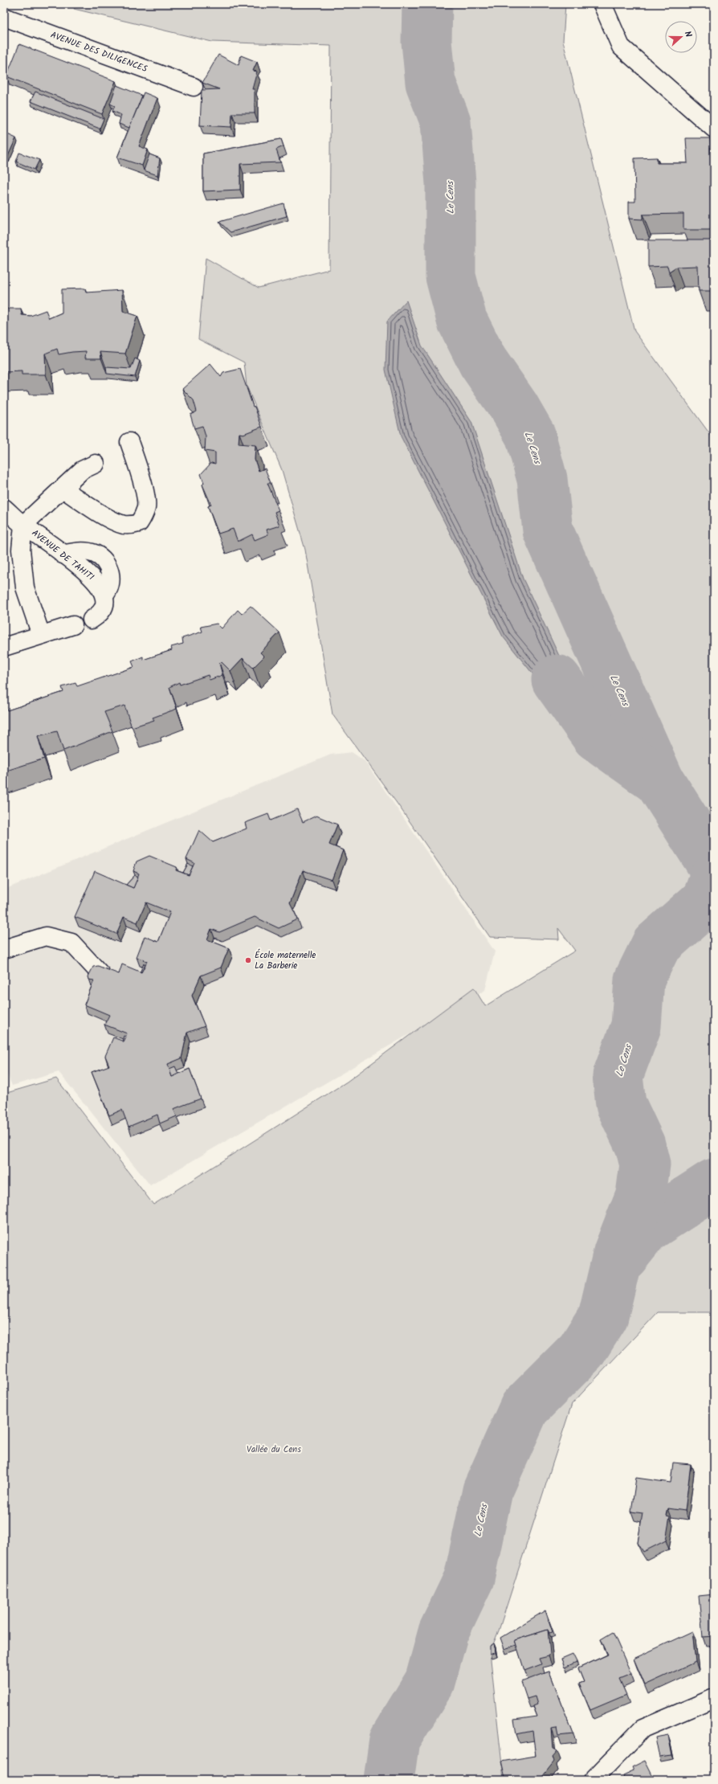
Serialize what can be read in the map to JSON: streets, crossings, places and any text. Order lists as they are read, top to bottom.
{
  "streets": {
    "street": ["AVENUE DES DILIGENCES", "AVENUE DE TAHITI"]
  },
  "water": ["Le Cens"],
  "parks": ["Vallée du Cens"],
  "places": ["École maternelle La Barberie"],
  "north": "right"
}
